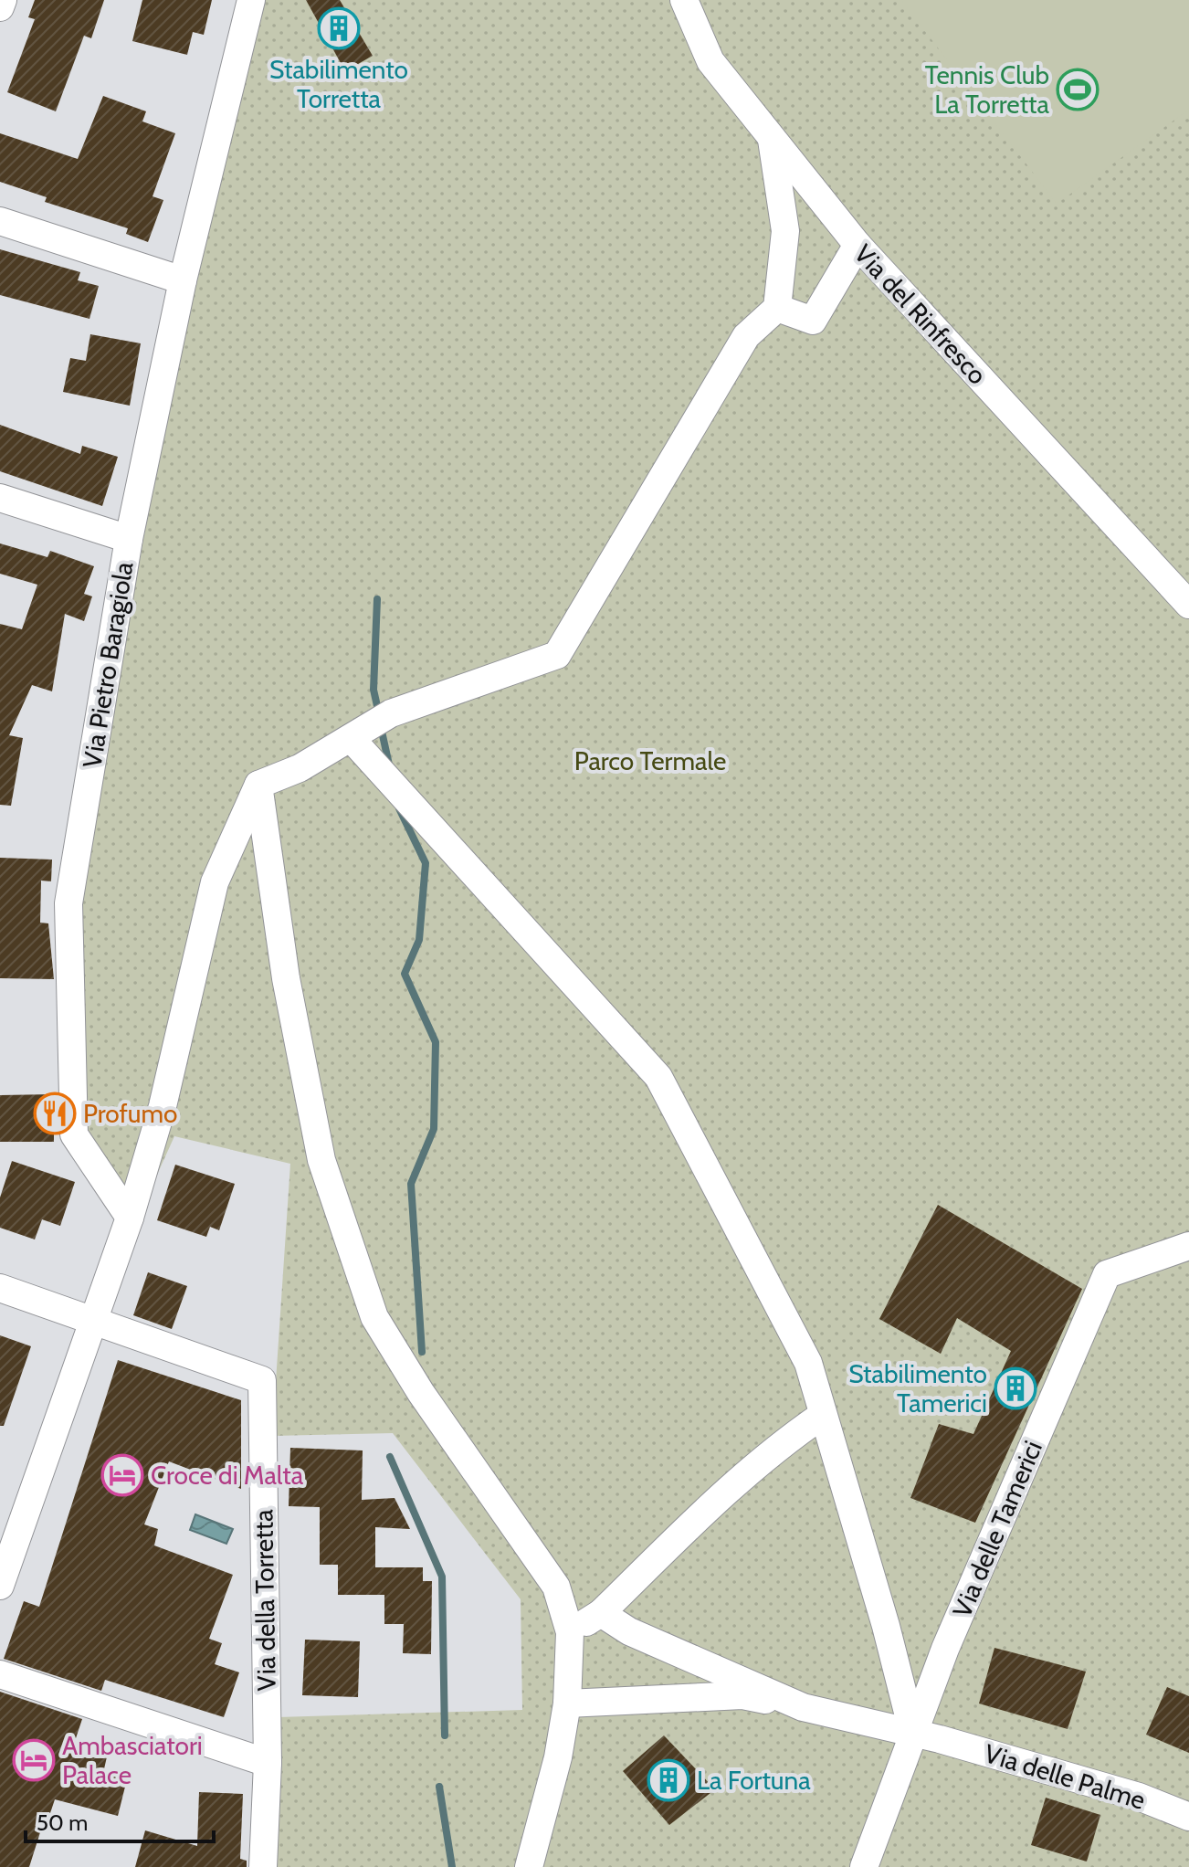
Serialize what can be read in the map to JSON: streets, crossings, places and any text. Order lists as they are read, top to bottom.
{
  "streets": {
    "street": [
      "Via del Rinfresco",
      "Via Pietro Baragiola",
      "Via delle Tamerici",
      "Via della Torretta",
      "Via delle Palme"
    ]
  },
  "crossings": [
    ["Via delle Tamerici", "Via delle Palme"]
  ],
  "parks": ["Parco Termale"],
  "places": {
    "building": ["Stabilimento Torretta", "Stabilimento Tamerici", "La Fortuna"],
    "sports": ["Tennis Club La Torretta"],
    "restaurant": ["Profumo"],
    "hotel": ["Croce di Malta", "Ambasciatori Palace"]
  },
  "scale_bar": "50 m"
}
